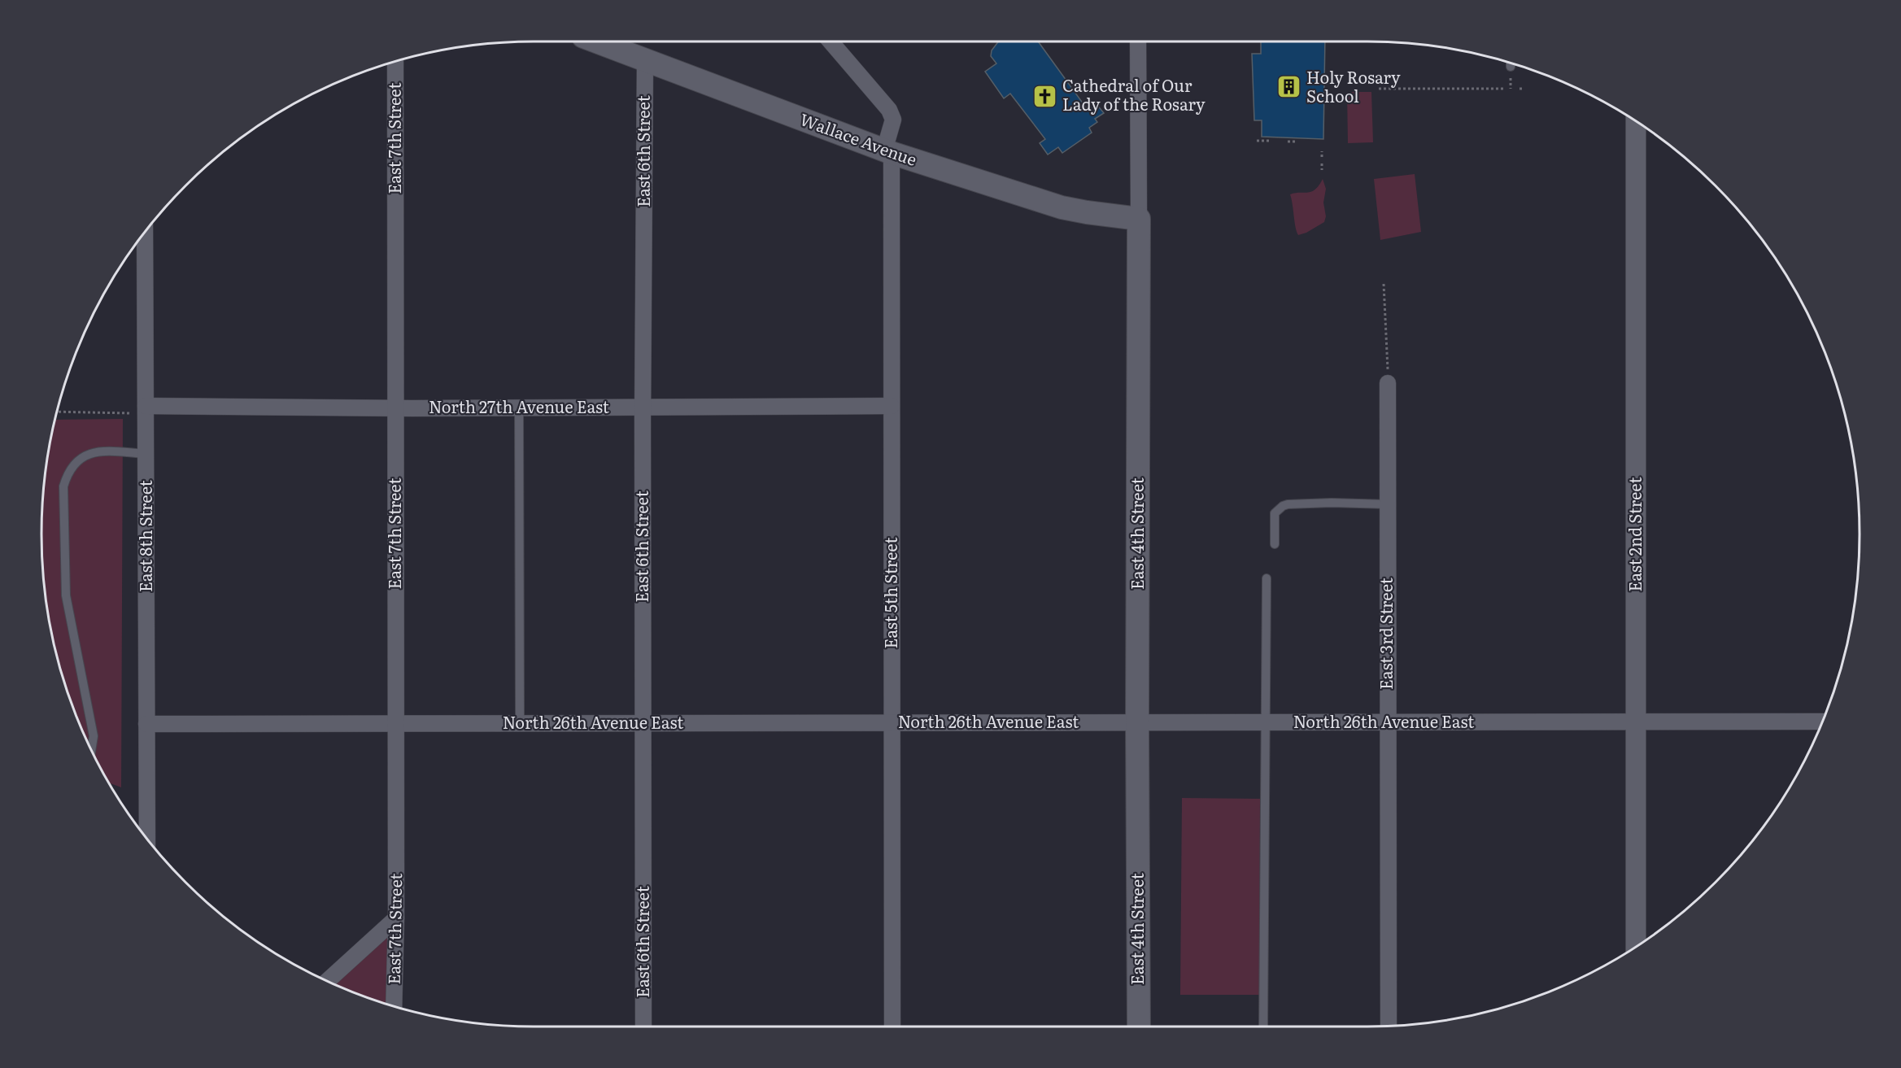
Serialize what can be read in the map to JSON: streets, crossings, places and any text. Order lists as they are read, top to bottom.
{
  "streets": {
    "main road": ["Wallace Avenue", "East 4th Street"],
    "street": [
      "East 7th Street",
      "East 6th Street",
      "North 27th Avenue East",
      "East 2nd Street",
      "East 8th Street",
      "East 5th Street",
      "East 3rd Street",
      "North 26th Avenue East"
    ]
  },
  "crossings": [
    ["East 7th Street", "North 27th Avenue East"],
    ["East 7th Street", "North 26th Avenue East"],
    ["Wallace Avenue", "East 6th Street"],
    ["Wallace Avenue", "East 4th Street"],
    ["Wallace Avenue", "East 5th Street"],
    ["East 6th Street", "North 27th Avenue East"],
    ["East 6th Street", "North 26th Avenue East"],
    ["North 27th Avenue East", "East 8th Street"],
    ["North 27th Avenue East", "East 5th Street"],
    ["East 4th Street", "North 26th Avenue East"],
    ["East 2nd Street", "North 26th Avenue East"],
    ["East 8th Street", "North 26th Avenue East"],
    ["East 5th Street", "North 26th Avenue East"],
    ["East 3rd Street", "North 26th Avenue East"]
  ],
  "places": {
    "building": ["Holy Rosary School"],
    "church": ["Cathedral of Our Lady of the Rosary"]
  }
}
